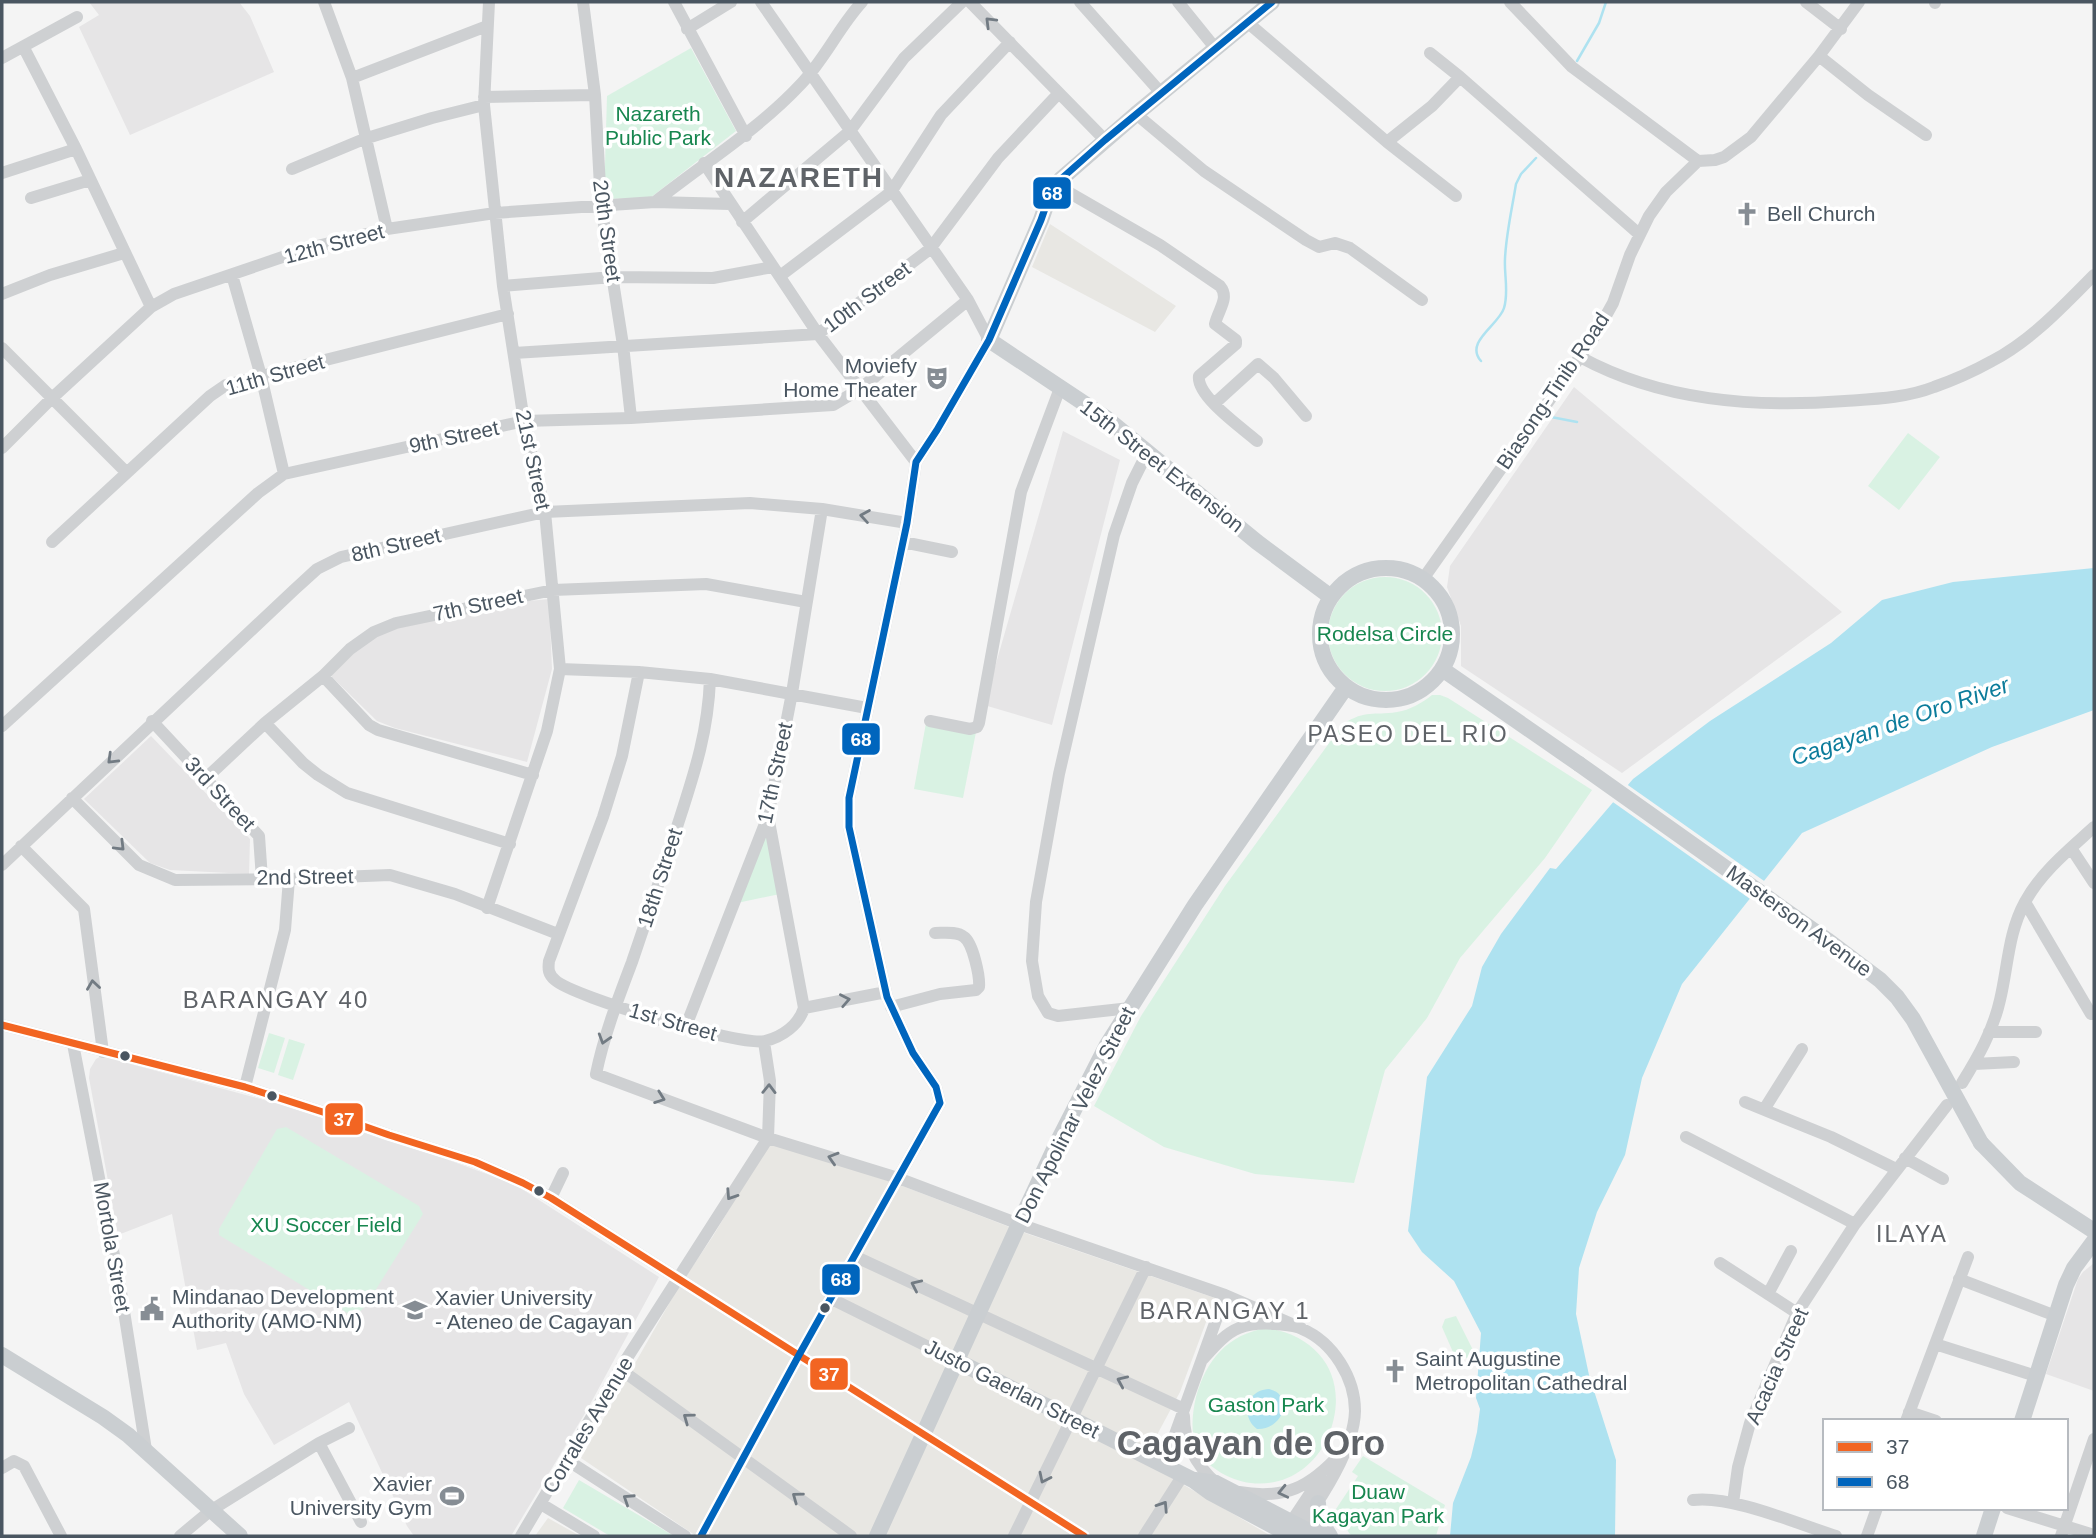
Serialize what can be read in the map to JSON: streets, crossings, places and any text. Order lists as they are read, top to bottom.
{
  "streets": {
    "main road": [
      "15th Street Extension",
      "Masterson Avenue",
      "Don Apolinar Velez Street",
      "Justo Gaerlan Street"
    ],
    "street": [
      "20th Street",
      "12th Street",
      "10th Street",
      "11th Street",
      "Biasong-Tinib Road",
      "9th Street",
      "21st Street",
      "8th Street",
      "7th Street",
      "17th Street",
      "3rd Street",
      "2nd Street",
      "18th Street",
      "1st Street",
      "Mortola Street",
      "Acacia Street",
      "Corrales Avenue"
    ]
  },
  "crossings": [
    ["20th Street", "12th Street"],
    ["20th Street", "10th Street"],
    ["20th Street", "9th Street"],
    ["12th Street", "21st Street"],
    ["10th Street", "21st Street"],
    ["11th Street", "21st Street"],
    ["Biasong-Tinib Road", "15th Street Extension"],
    ["Biasong-Tinib Road", "Masterson Avenue"],
    ["Biasong-Tinib Road", "Don Apolinar Velez Street"],
    ["9th Street", "21st Street"],
    ["21st Street", "8th Street"],
    ["21st Street", "7th Street"],
    ["21st Street", "2nd Street"],
    ["15th Street Extension", "Masterson Avenue"],
    ["15th Street Extension", "Don Apolinar Velez Street"],
    ["8th Street", "17th Street"],
    ["8th Street", "3rd Street"],
    ["8th Street", "2nd Street"],
    ["7th Street", "17th Street"],
    ["7th Street", "3rd Street"],
    ["17th Street", "1st Street"],
    ["3rd Street", "2nd Street"],
    ["2nd Street", "1st Street"],
    ["18th Street", "1st Street"],
    ["18th Street", "Corrales Avenue"],
    ["Masterson Avenue", "Don Apolinar Velez Street"],
    ["Don Apolinar Velez Street", "Justo Gaerlan Street"]
  ],
  "one_way": ["2nd Street", "Corrales Avenue"],
  "districts": [
    "NAZARETH",
    "PASEO DEL RIO",
    "BARANGAY 40",
    "ILAYA",
    "BARANGAY 1",
    "Cagayan de Oro"
  ],
  "water": ["Cagayan de Oro River"],
  "parks": [
    "Nazareth Public Park",
    "Rodelsa Circle",
    "XU Soccer Field",
    "Gaston Park",
    "Duaw Kagayan Park"
  ],
  "places": {
    "church": ["Bell Church", "Saint Augustine Metropolitan Cathedral"],
    "theatre": ["Moviefy Home Theater"],
    "public building": ["Mindanao Development Authority (AMO-NM)"],
    "school or university": ["Xavier University - Ateneo de Cagayan"],
    "sports": ["Xavier University Gym"]
  },
  "lines": ["transit line 68", "transit line 37"],
  "legend": ["37", "68"]
}
